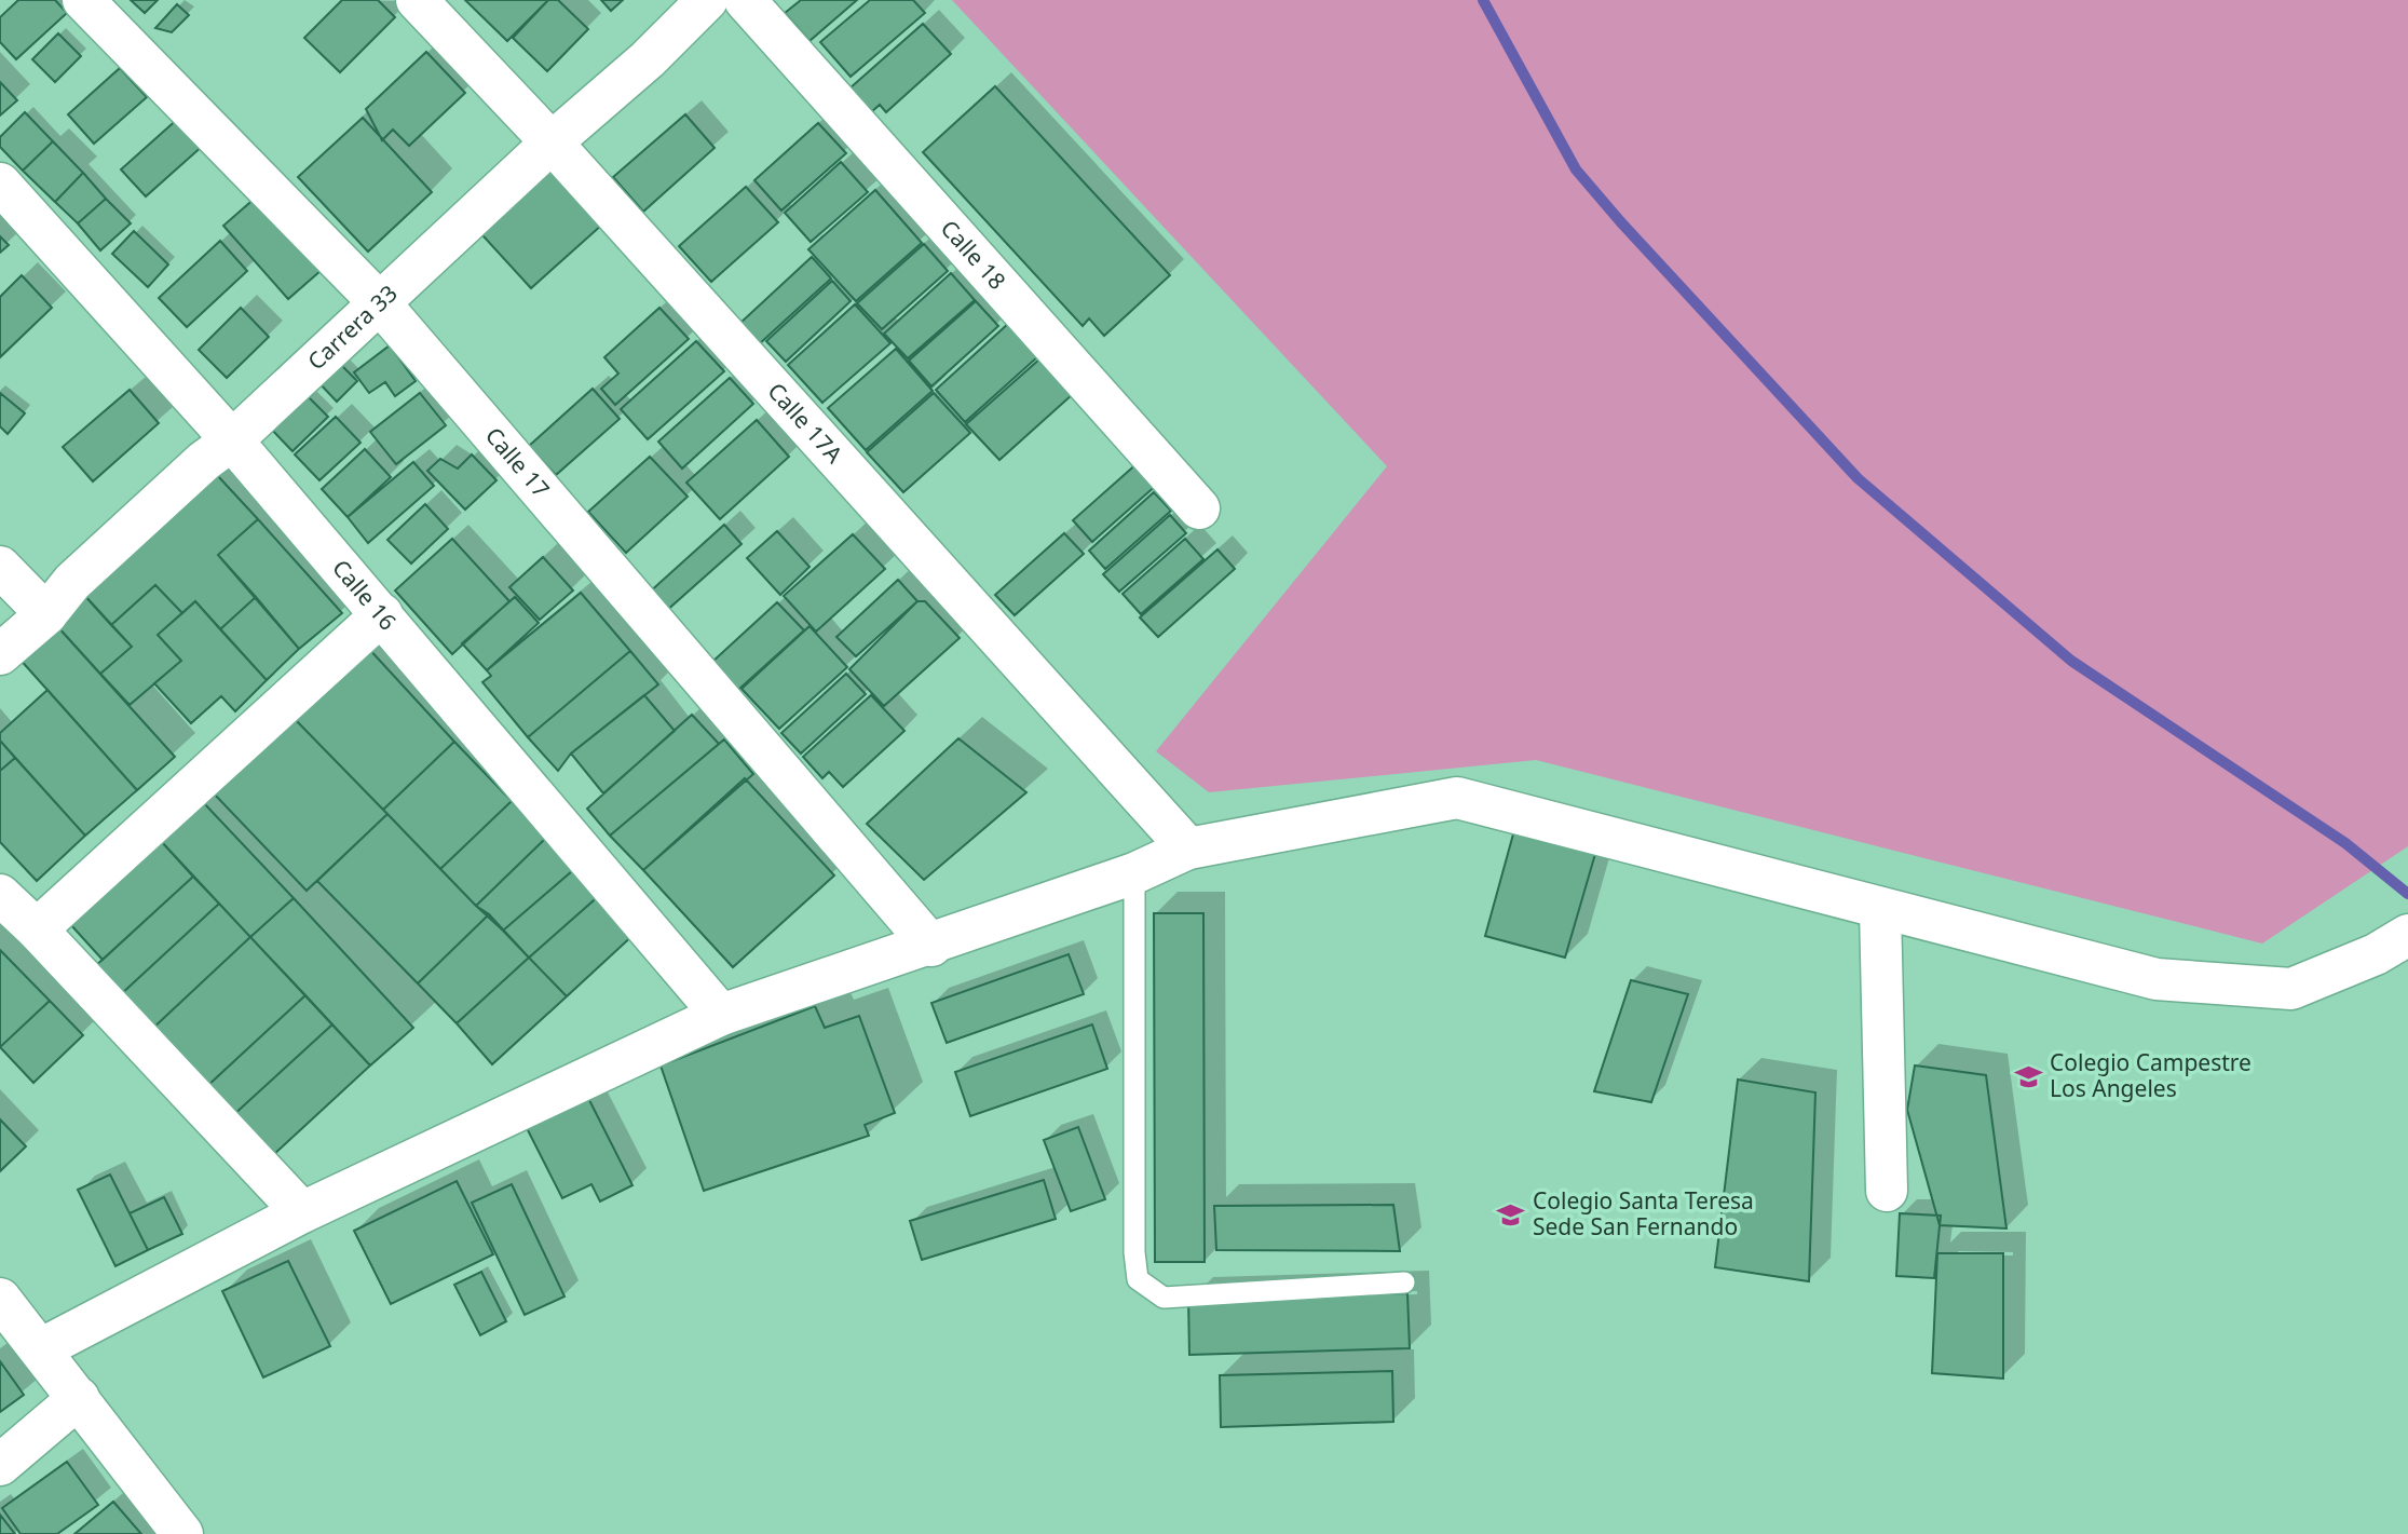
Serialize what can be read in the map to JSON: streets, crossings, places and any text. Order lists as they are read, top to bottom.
{
  "streets": {
    "street": [
      "Calle 18",
      "Carrera 33",
      "Calle 17A",
      "Calle 17",
      "Calle 16"
    ]
  },
  "crossings": [
    ["Carrera 33", "Calle 17A"],
    ["Carrera 33", "Calle 17"],
    ["Carrera 33", "Calle 16"]
  ],
  "places": {
    "school or university": ["Colegio Campestre Los Angeles", "Colegio Santa Teresa Sede San Fernando"]
  }
}
